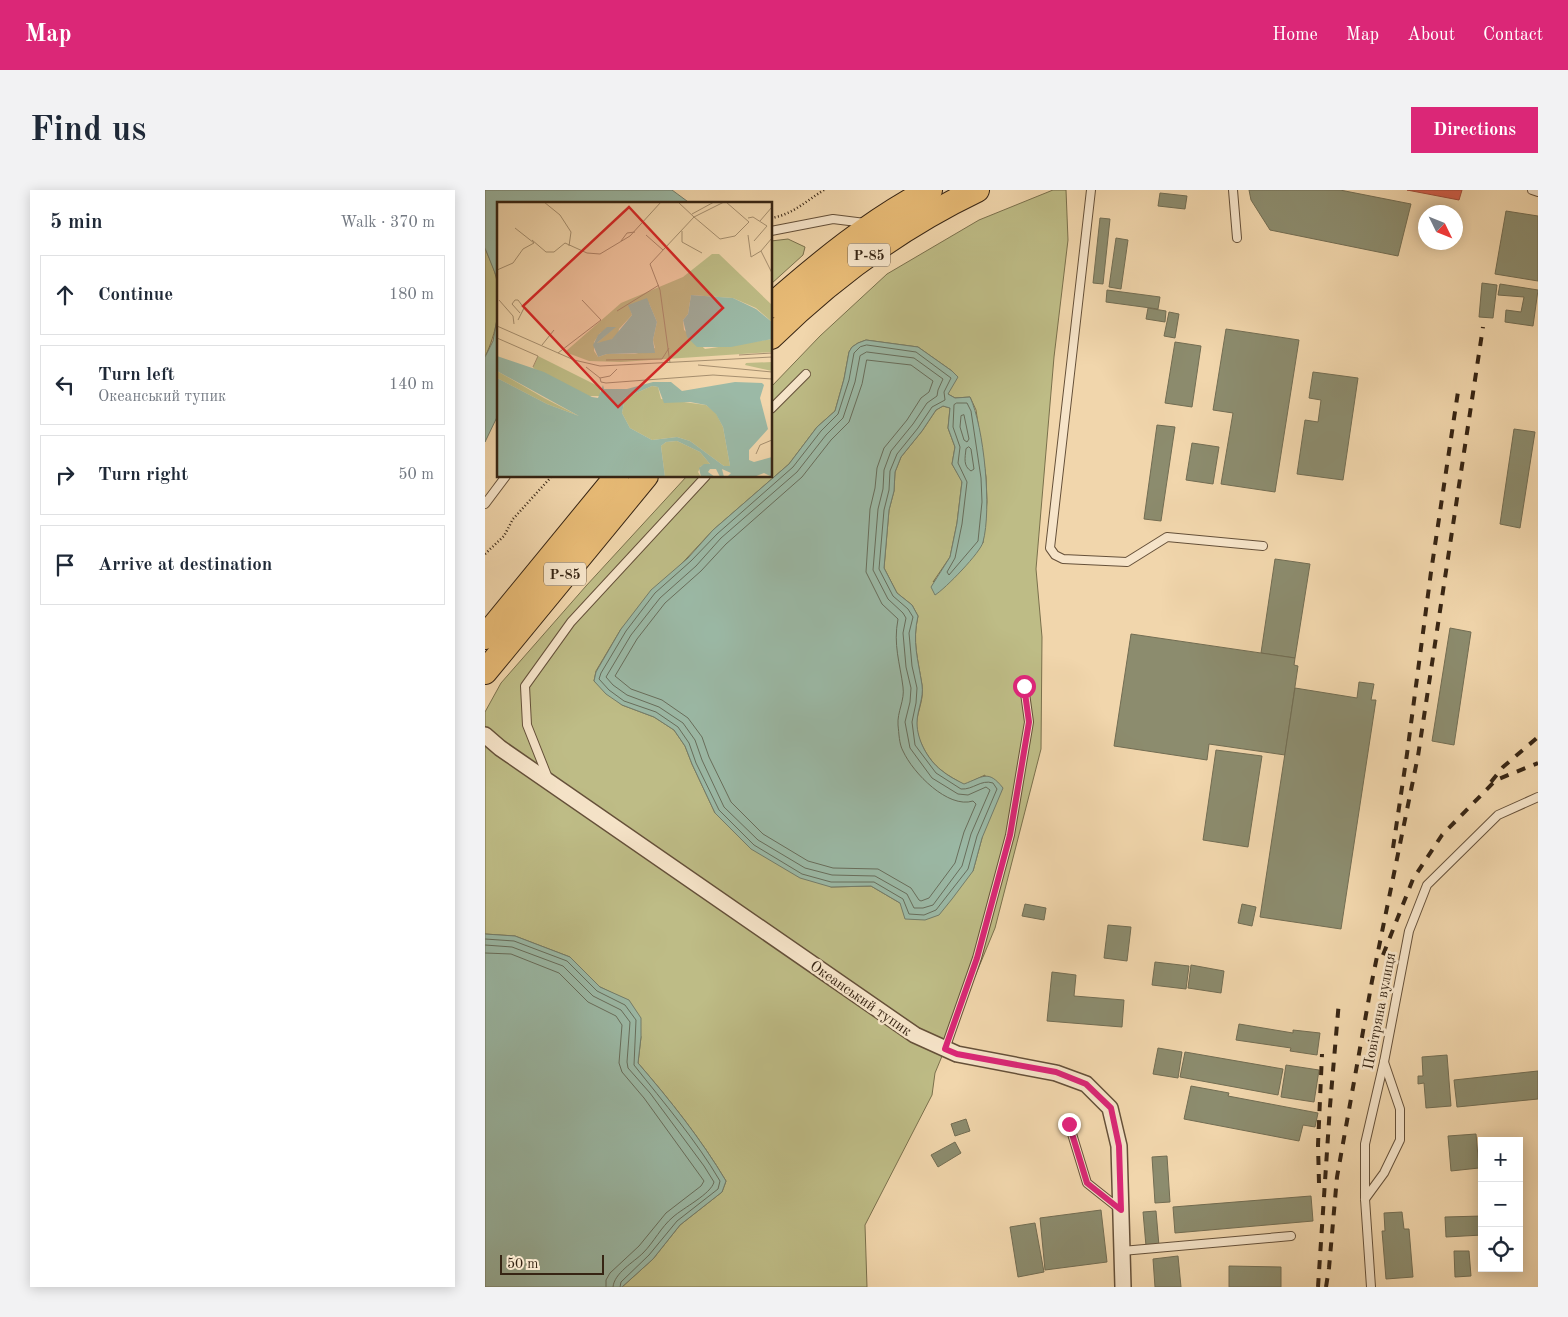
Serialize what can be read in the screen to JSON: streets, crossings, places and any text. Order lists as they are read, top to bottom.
{
  "streets": {
    "main road": ["Р-85"],
    "street": ["Океанський тупик"],
    "lane": ["Повітряна вулиця"]
  },
  "scale_bar": "50 m",
  "north": "bottom right",
  "page": {
    "header": "Map",
    "nav": [
      "Home",
      "Map",
      "About",
      "Contact"
    ],
    "buttons": "Directions",
    "title": "Find us",
    "heading": ["5 min", "Walk · 370 m"],
    "list": [
      ["Continue", "180 m"],
      ["Turn left", "Океанський тупик", "140 m"],
      ["Turn right", "50 m"],
      "Arrive at destination"
    ],
    "map_buttons": ["+", "−"],
    "scale": "50 m"
  }
}
